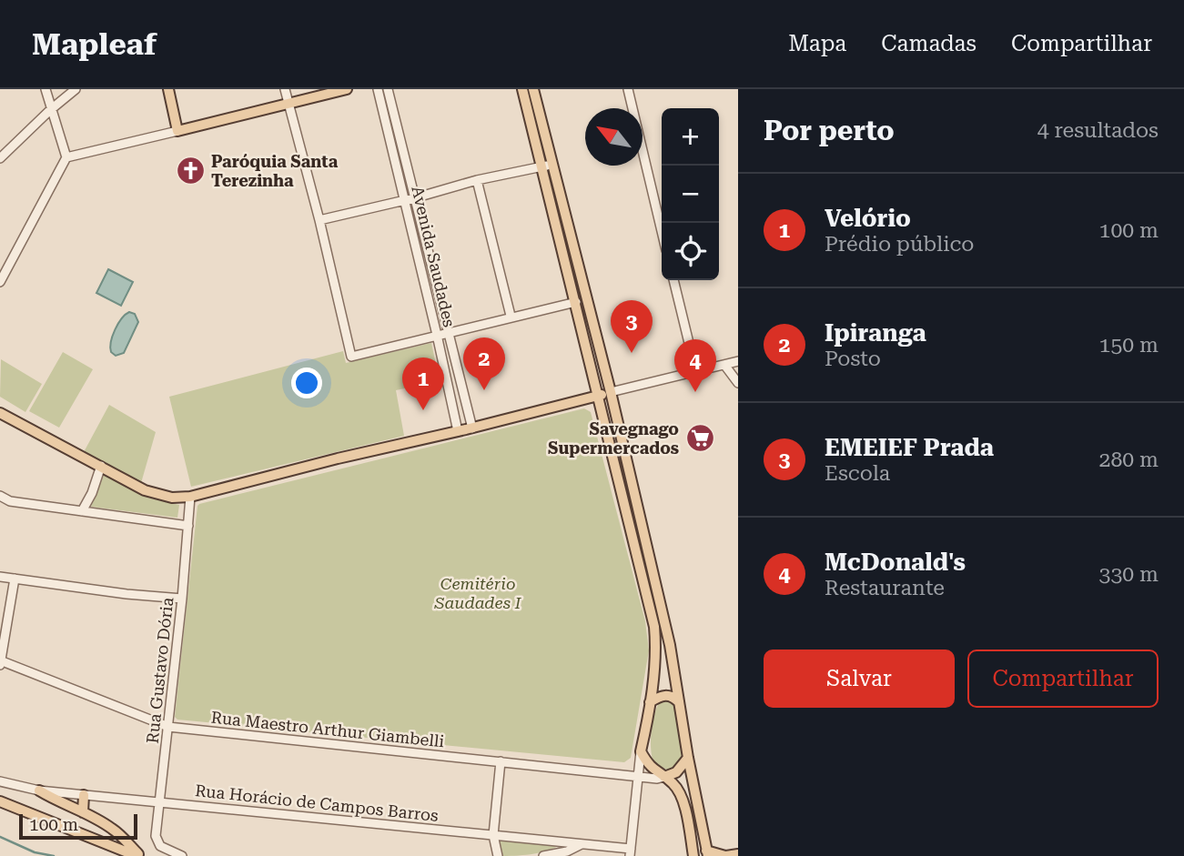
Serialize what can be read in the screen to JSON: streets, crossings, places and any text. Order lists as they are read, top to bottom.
{
  "streets": {
    "street": [
      "Avenida Saudades",
      "Rua Gustavo Dória",
      "Rua Maestro Arthur Giambelli",
      "Rua Horácio de Campos Barros"
    ]
  },
  "crossings": [
    ["Rua Gustavo Dória", "Rua Maestro Arthur Giambelli"],
    ["Rua Gustavo Dória", "Rua Horácio de Campos Barros"]
  ],
  "parks": ["Cemitério Saudades I"],
  "places": {
    "church": ["Paróquia Santa Terezinha"],
    "supermarket": ["Savegnago Supermercados"]
  },
  "scale_bar": "100 m",
  "north": "top left",
  "page": {
    "header": "Mapleaf",
    "nav": ["Mapa", "Camadas", "Compartilhar"],
    "heading": ["Por perto", "4 resultados"],
    "map_buttons": ["+", "−"],
    "list": [
      {
        "mark": "1",
        "name": "Velório",
        "note": "Prédio público",
        "value": "100 m"
      },
      {
        "mark": "2",
        "name": "Ipiranga",
        "note": "Posto",
        "value": "150 m"
      },
      {
        "mark": "3",
        "name": "EMEIEF Prada",
        "note": "Escola",
        "value": "280 m"
      },
      {
        "mark": "4",
        "name": "McDonald's",
        "note": "Restaurante",
        "value": "330 m"
      }
    ],
    "pins": [
      "3",
      "2",
      "4",
      "1"
    ],
    "buttons": ["Salvar", "Compartilhar"],
    "scale": "100 m"
  }
}
